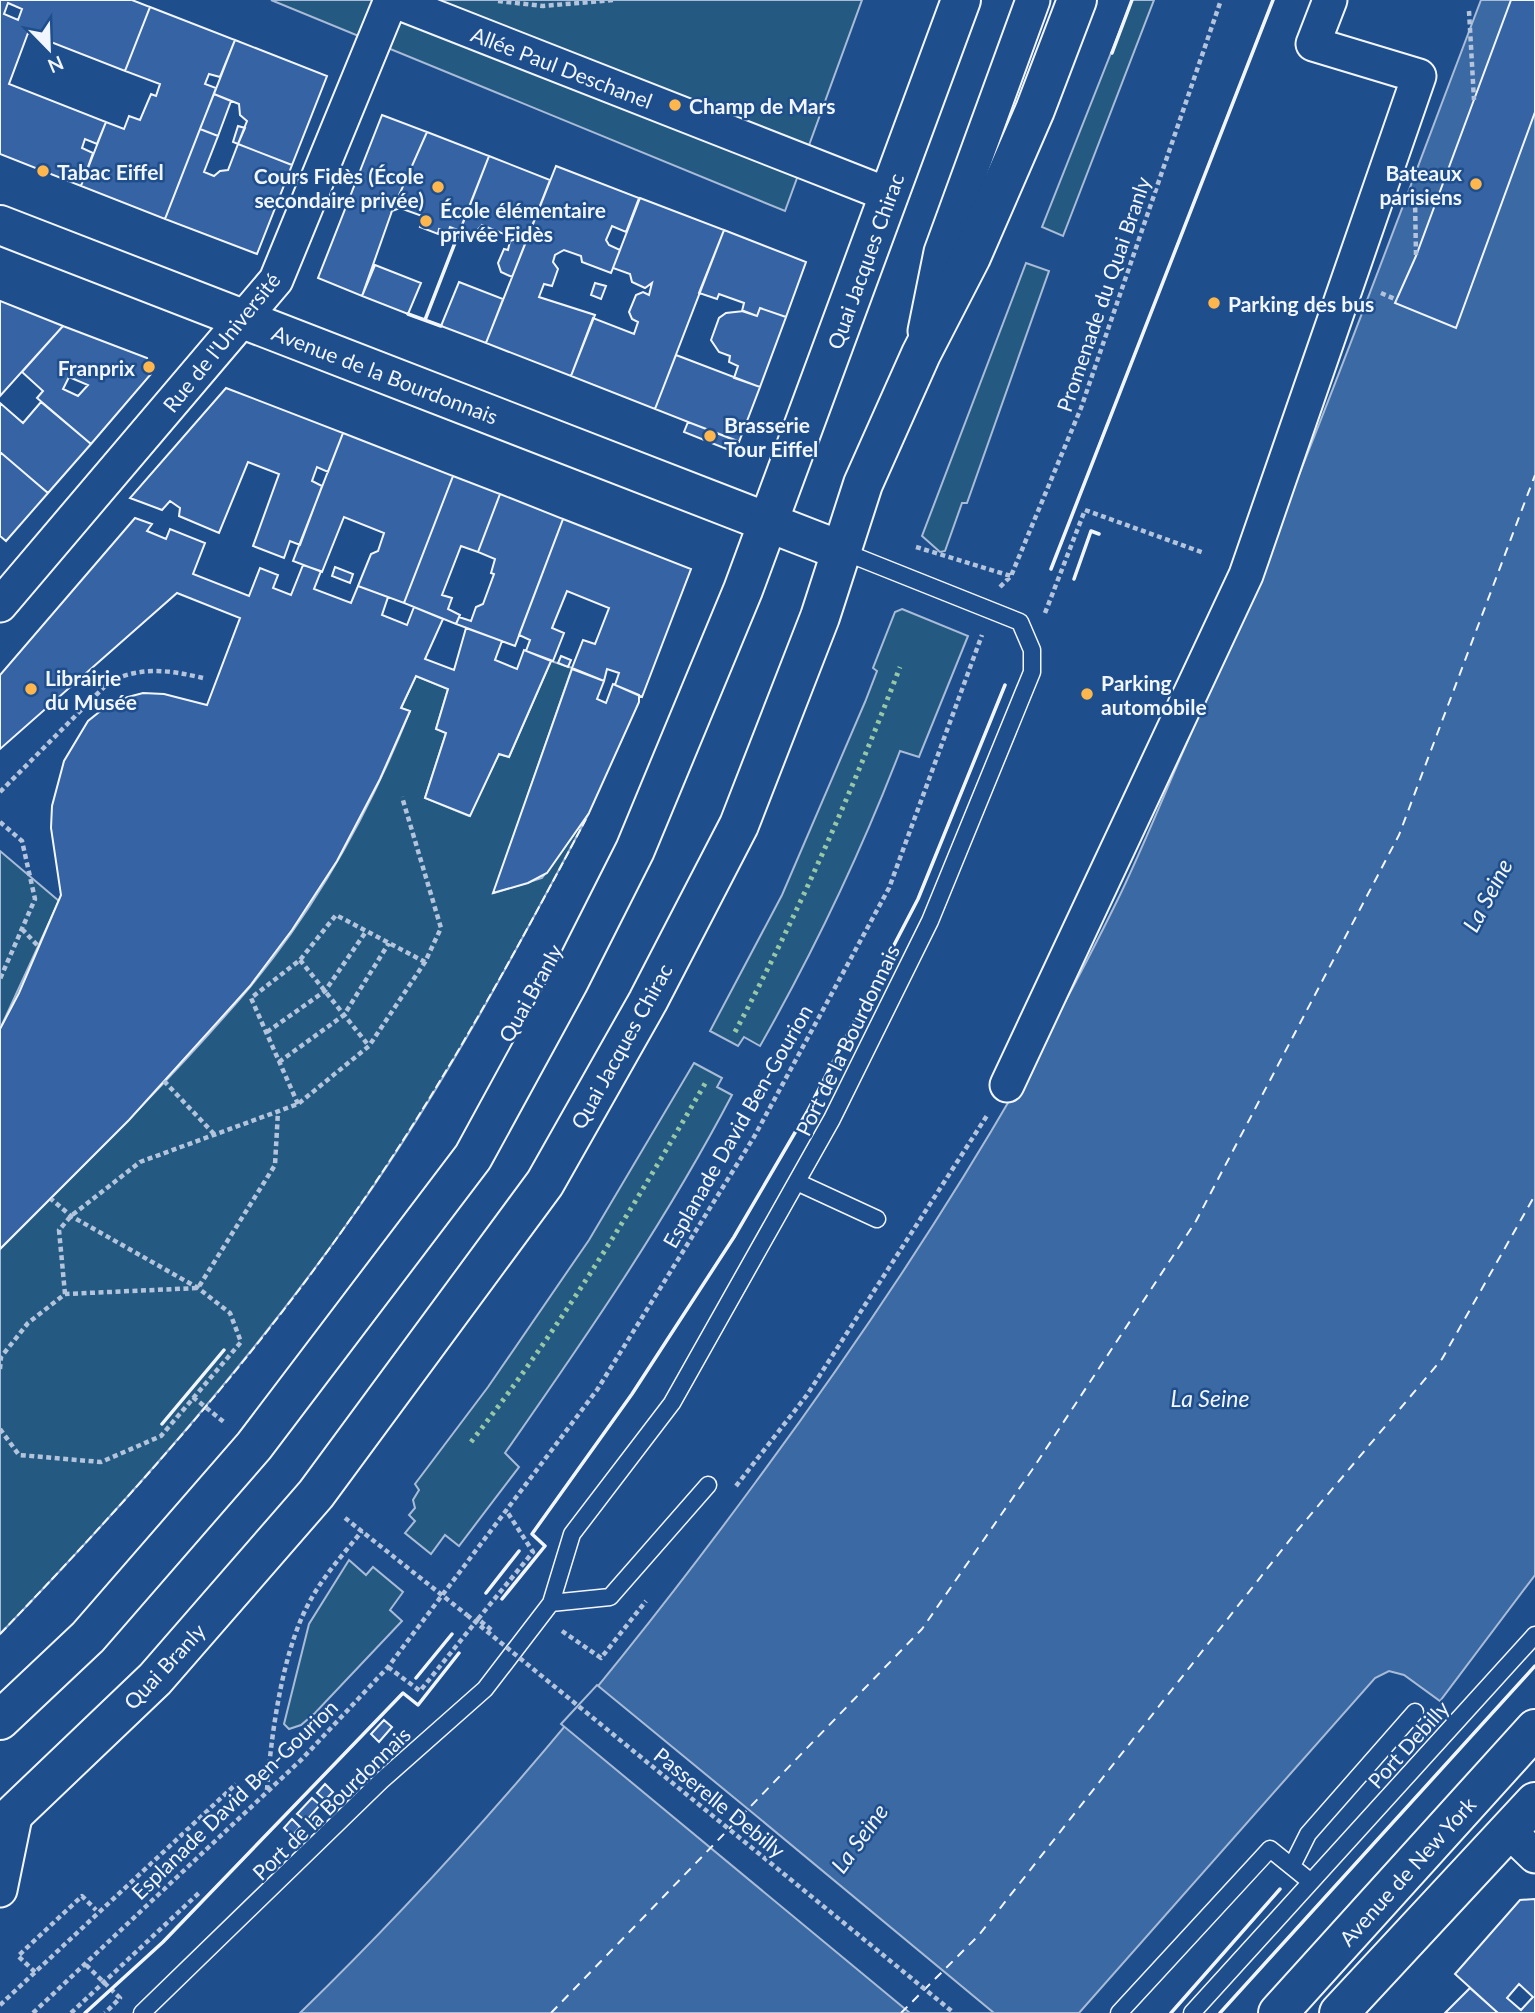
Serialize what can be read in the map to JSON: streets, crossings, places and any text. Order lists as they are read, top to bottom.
{
  "streets": {
    "main road": [
      "Quai Jacques Chirac",
      "Avenue de la Bourdonnais",
      "Quai Branly",
      "Avenue de New York"
    ],
    "street": ["Allée Paul Deschanel", "Rue de l'Université"],
    "lane": ["Port de la Bourdonnais", "Port Debilly"],
    "path": ["Promenade du Quai Branly", "Esplanade David Ben-Gourion", "Passerelle Debilly"]
  },
  "crossings": [
    ["Allée Paul Deschanel", "Quai Jacques Chirac"],
    ["Allée Paul Deschanel", "Rue de l'Université"],
    ["Quai Jacques Chirac", "Avenue de la Bourdonnais"],
    ["Quai Jacques Chirac", "Quai Branly"],
    ["Quai Jacques Chirac", "Port de la Bourdonnais"],
    ["Rue de l'Université", "Avenue de la Bourdonnais"],
    ["Esplanade David Ben-Gourion", "Passerelle Debilly"]
  ],
  "water": ["La Seine"],
  "places": [
    "Champ de Mars",
    "Tabac Eiffel",
    "Bateaux parisiens",
    "Cours Fidès (École secondaire privée)",
    "École élémentaire privée Fidès",
    "Parking des bus",
    "Franprix",
    "Brasserie Tour Eiffel",
    "Librairie du Musée",
    "Parking automobile"
  ],
  "north": "bottom right"
}
